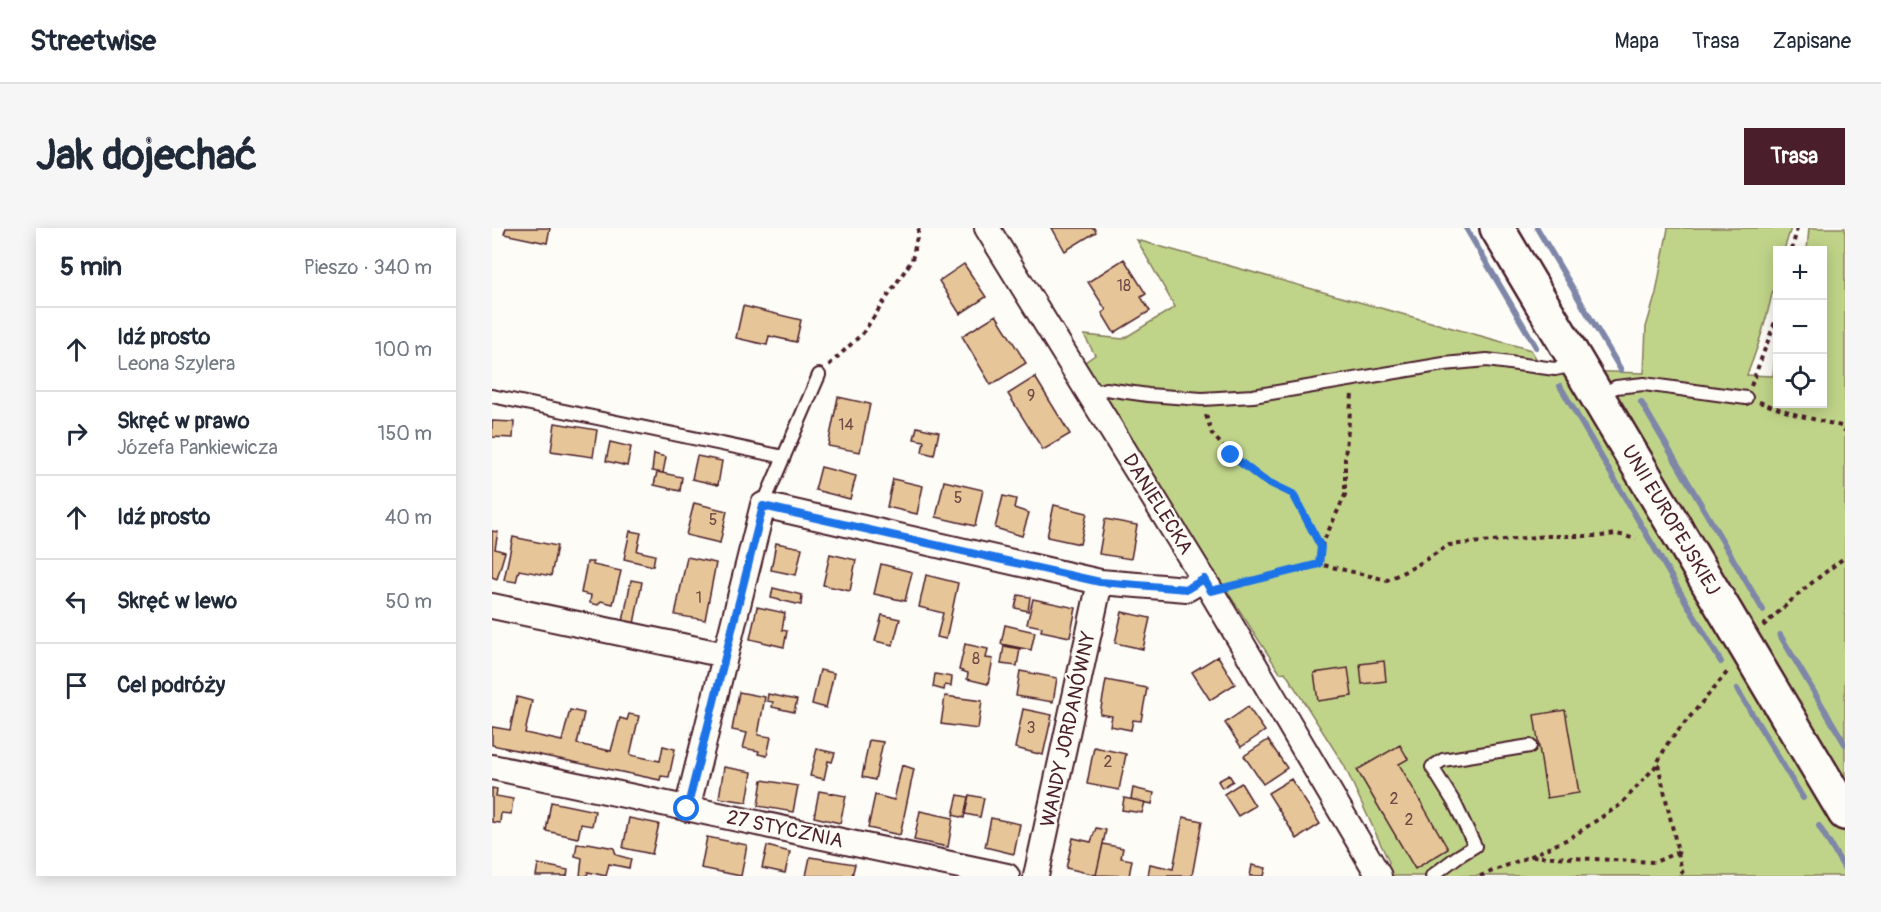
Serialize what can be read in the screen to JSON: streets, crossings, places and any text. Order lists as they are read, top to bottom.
{
  "streets": {
    "street": [
      "DANIELECKA",
      "UNII EUROPEJSKIEJ",
      "WANDY JORDANÓWNY",
      "27 STYCZNIA"
    ]
  },
  "house_numbers": [
    "18",
    "9",
    "14",
    "5",
    "5",
    "1",
    "8",
    "3",
    "2",
    "2",
    "2"
  ],
  "page": {
    "header": "Streetwise",
    "nav": ["Mapa", "Trasa", "Zapisane"],
    "buttons": "Trasa",
    "title": "Jak dojechać",
    "heading": ["5 min", "Pieszo · 340 m"],
    "map_buttons": ["+", "−"],
    "list": [
      ["Idź prosto", "Leona Szylera", "100 m"],
      ["Skręć w prawo", "Józefa Pankiewicza", "150 m"],
      ["Idź prosto", "40 m"],
      ["Skręć w lewo", "50 m"],
      "Cel podróży"
    ]
  }
}
